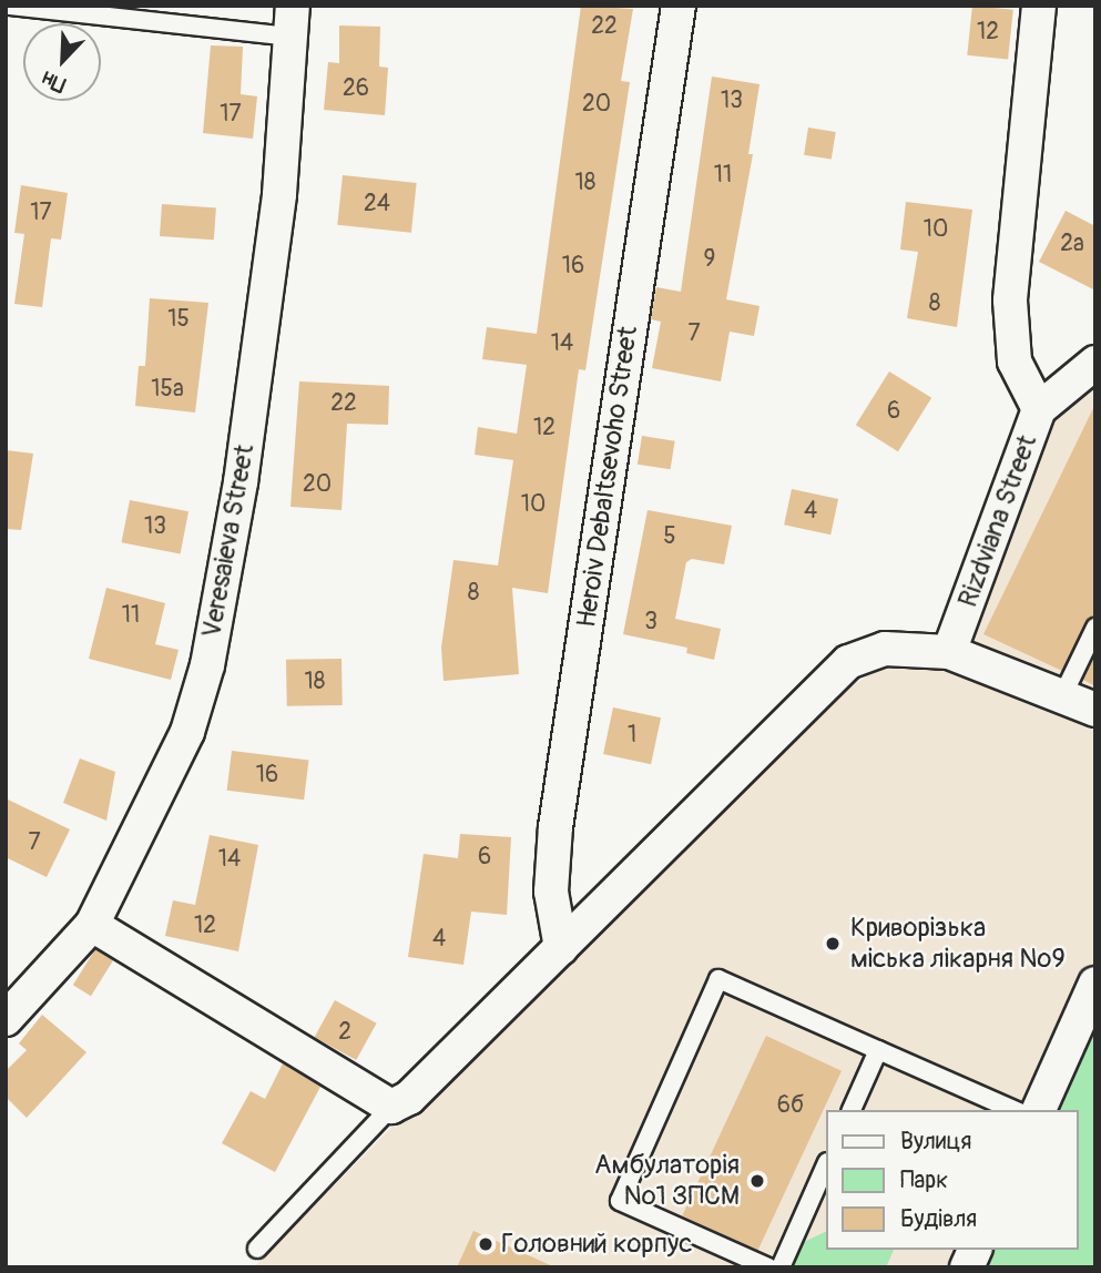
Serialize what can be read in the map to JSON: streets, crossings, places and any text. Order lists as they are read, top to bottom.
{
  "streets": {
    "street": ["Heroiv Debaltsevoho Street", "Rizdviana Street", "Veresaieva Street"]
  },
  "places": ["Криворізька міська лікарня №9", "Амбулаторія №1 ЗПСМ", "Головний корпус"],
  "house_numbers": [
    "22",
    "12",
    "26",
    "13",
    "20",
    "17",
    "11",
    "18",
    "24",
    "17",
    "10",
    "2а",
    "9",
    "16",
    "8",
    "15",
    "7",
    "14",
    "15а",
    "22",
    "6",
    "12",
    "20",
    "10",
    "4",
    "13",
    "5",
    "8",
    "11",
    "3",
    "18",
    "1",
    "16",
    "7",
    "6",
    "14",
    "12",
    "4",
    "2",
    "6б"
  ],
  "legend": ["Вулиця", "Парк", "Будівля"],
  "north": "bottom left"
}
